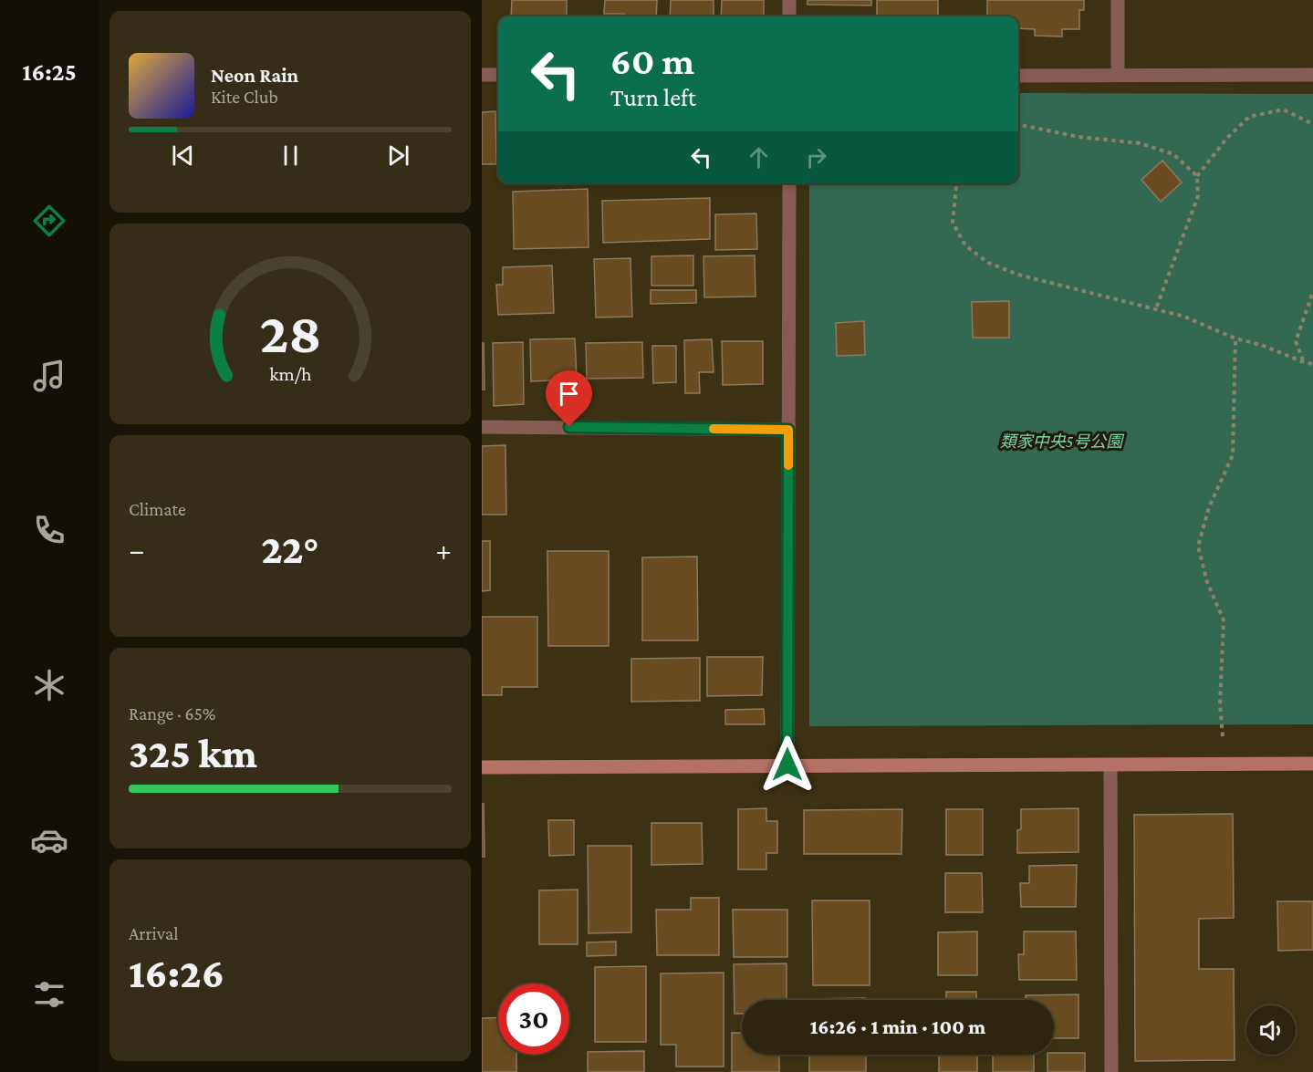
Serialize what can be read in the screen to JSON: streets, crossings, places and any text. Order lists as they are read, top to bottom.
{
  "parks": ["類家中央5号公園"],
  "page": {
    "tabs": "16:25",
    "turn": ["60 m", "Turn left"],
    "song": ["Neon Rain", "Kite Club"],
    "tile": [
      "Climate",
      ["Range · 65%", "325 km"],
      ["Arrival", "16:26"]
    ],
    "heat": ["−", "22°", "+"],
    "limit": "30",
    "trip": "16:26 · 1 min · 100 m",
    "gauge": ["28", "km/h"]
  }
}
